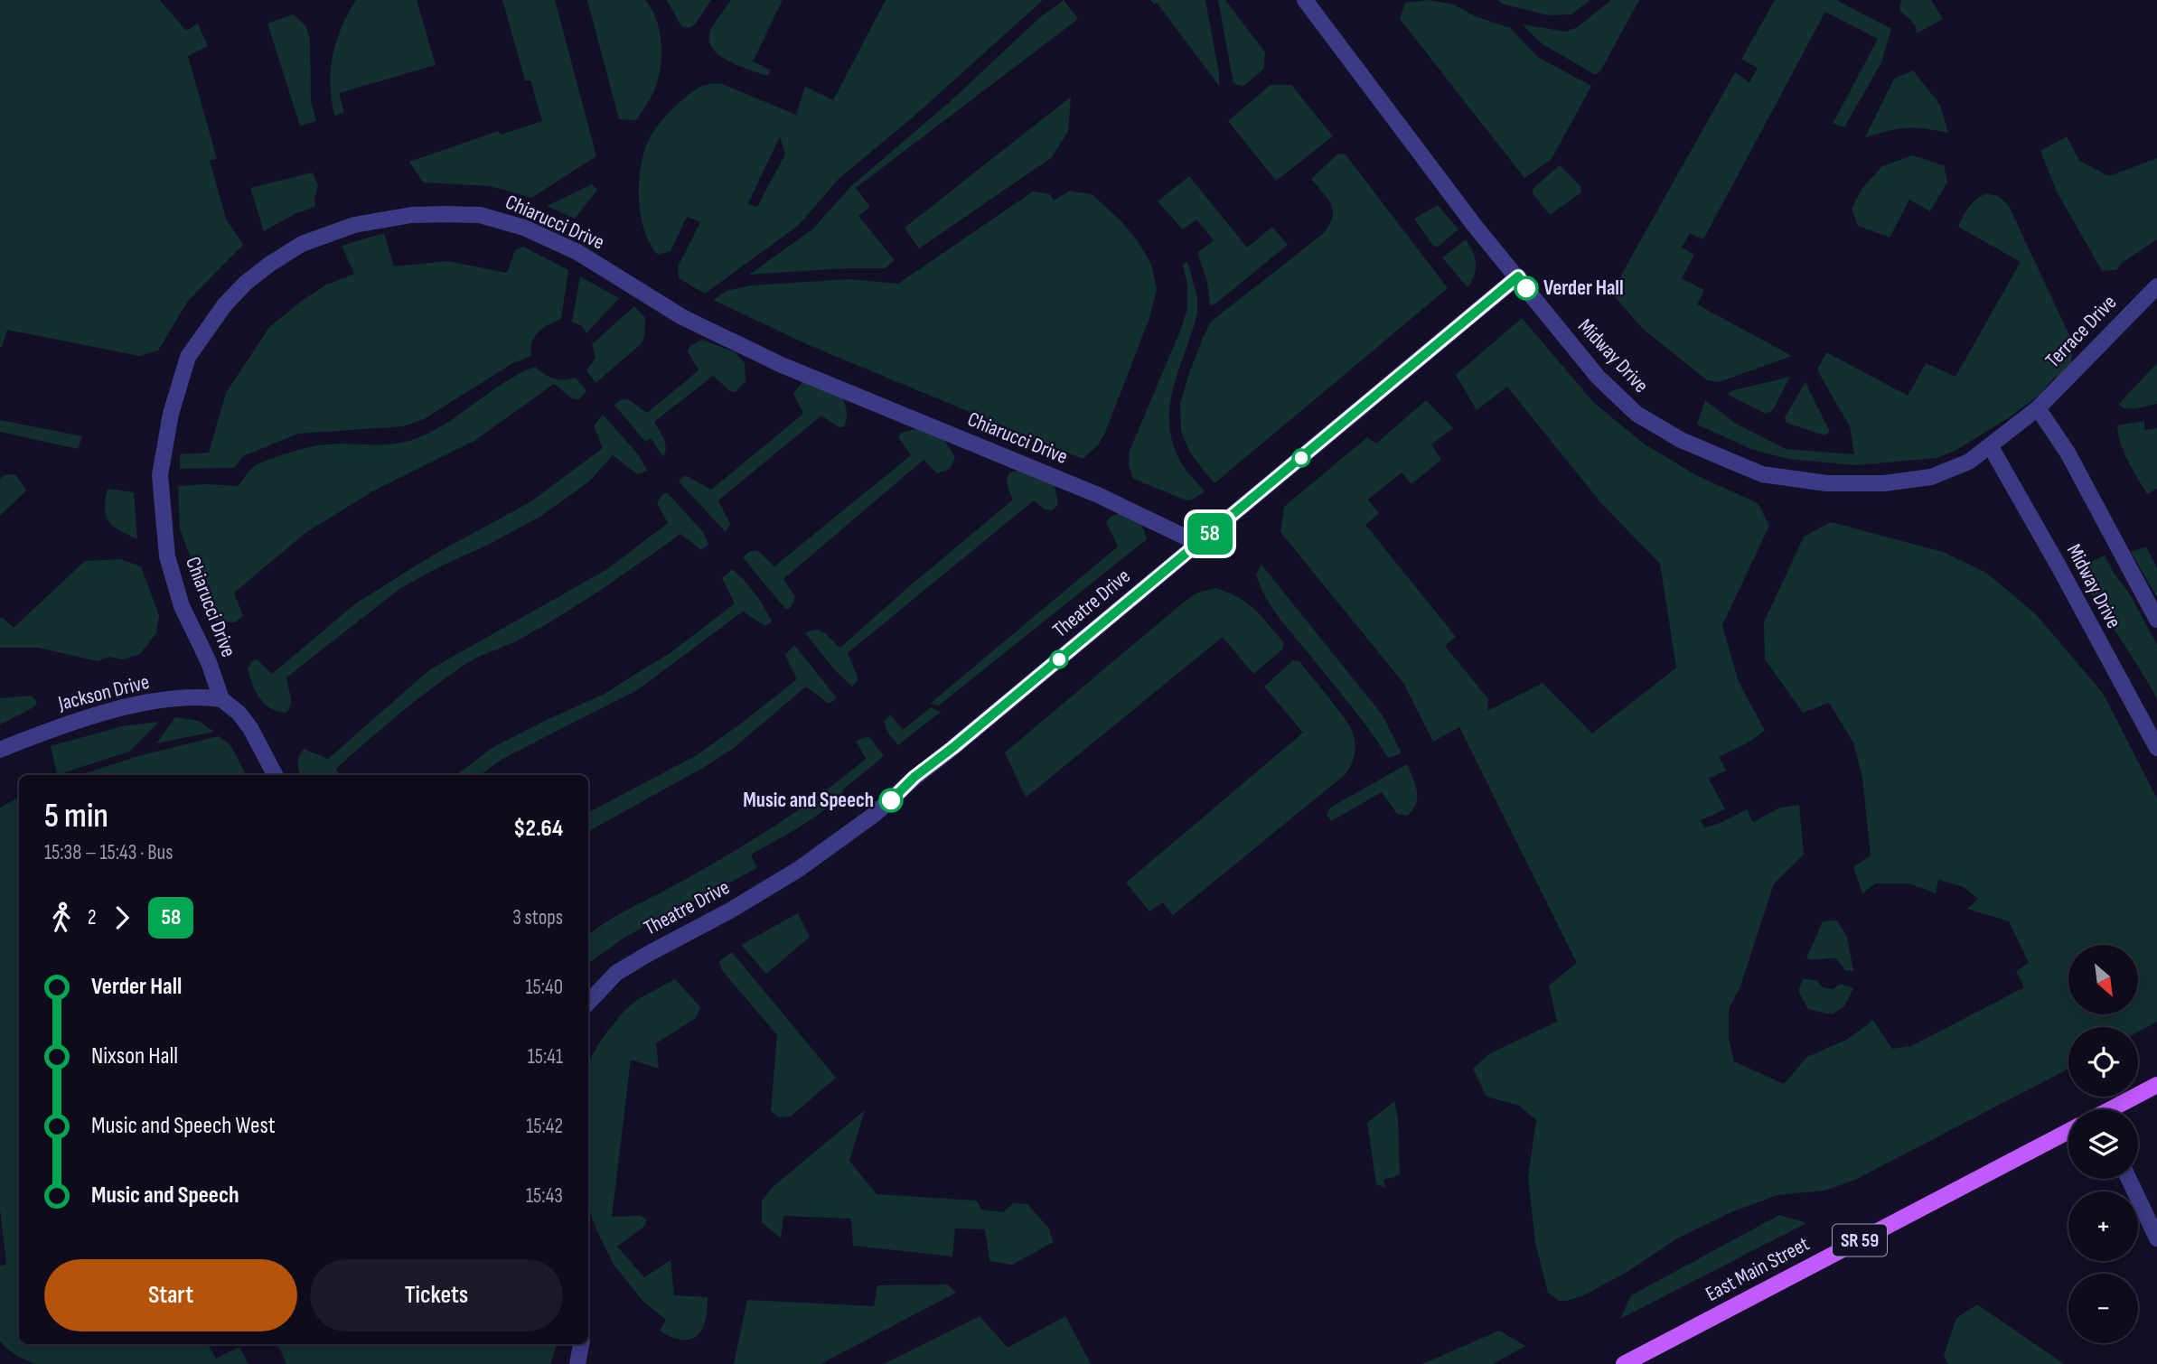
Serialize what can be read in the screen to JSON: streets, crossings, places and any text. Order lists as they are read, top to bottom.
{
  "streets": {
    "main road": ["SR 59", "East Main Street"],
    "street": [
      "Chiarucci Drive",
      "Terrace Drive",
      "Midway Drive",
      "Theatre Drive",
      "Jackson Drive"
    ]
  },
  "crossings": [
    ["Chiarucci Drive", "Theatre Drive"],
    ["Chiarucci Drive", "Jackson Drive"],
    ["Terrace Drive", "Midway Drive"],
    ["Midway Drive", "Theatre Drive"]
  ],
  "places": ["Verder Hall", "Music and Speech"],
  "lines": ["bus line 58"],
  "north": "bottom right",
  "page": {
    "on_map": "58",
    "heading": ["5 min", "15:38 – 15:43 · Bus", "$2.64"],
    "legs": ["2", "58", "3 stops"],
    "map_buttons": ["+", "−"],
    "list": [
      {
        "name": "Verder Hall",
        "value": "15:40"
      },
      {
        "name": "Nixson Hall",
        "value": "15:41"
      },
      {
        "name": "Music and Speech West",
        "value": "15:42"
      },
      {
        "name": "Music and Speech",
        "value": "15:43"
      }
    ],
    "buttons": ["Start", "Tickets"]
  }
}
